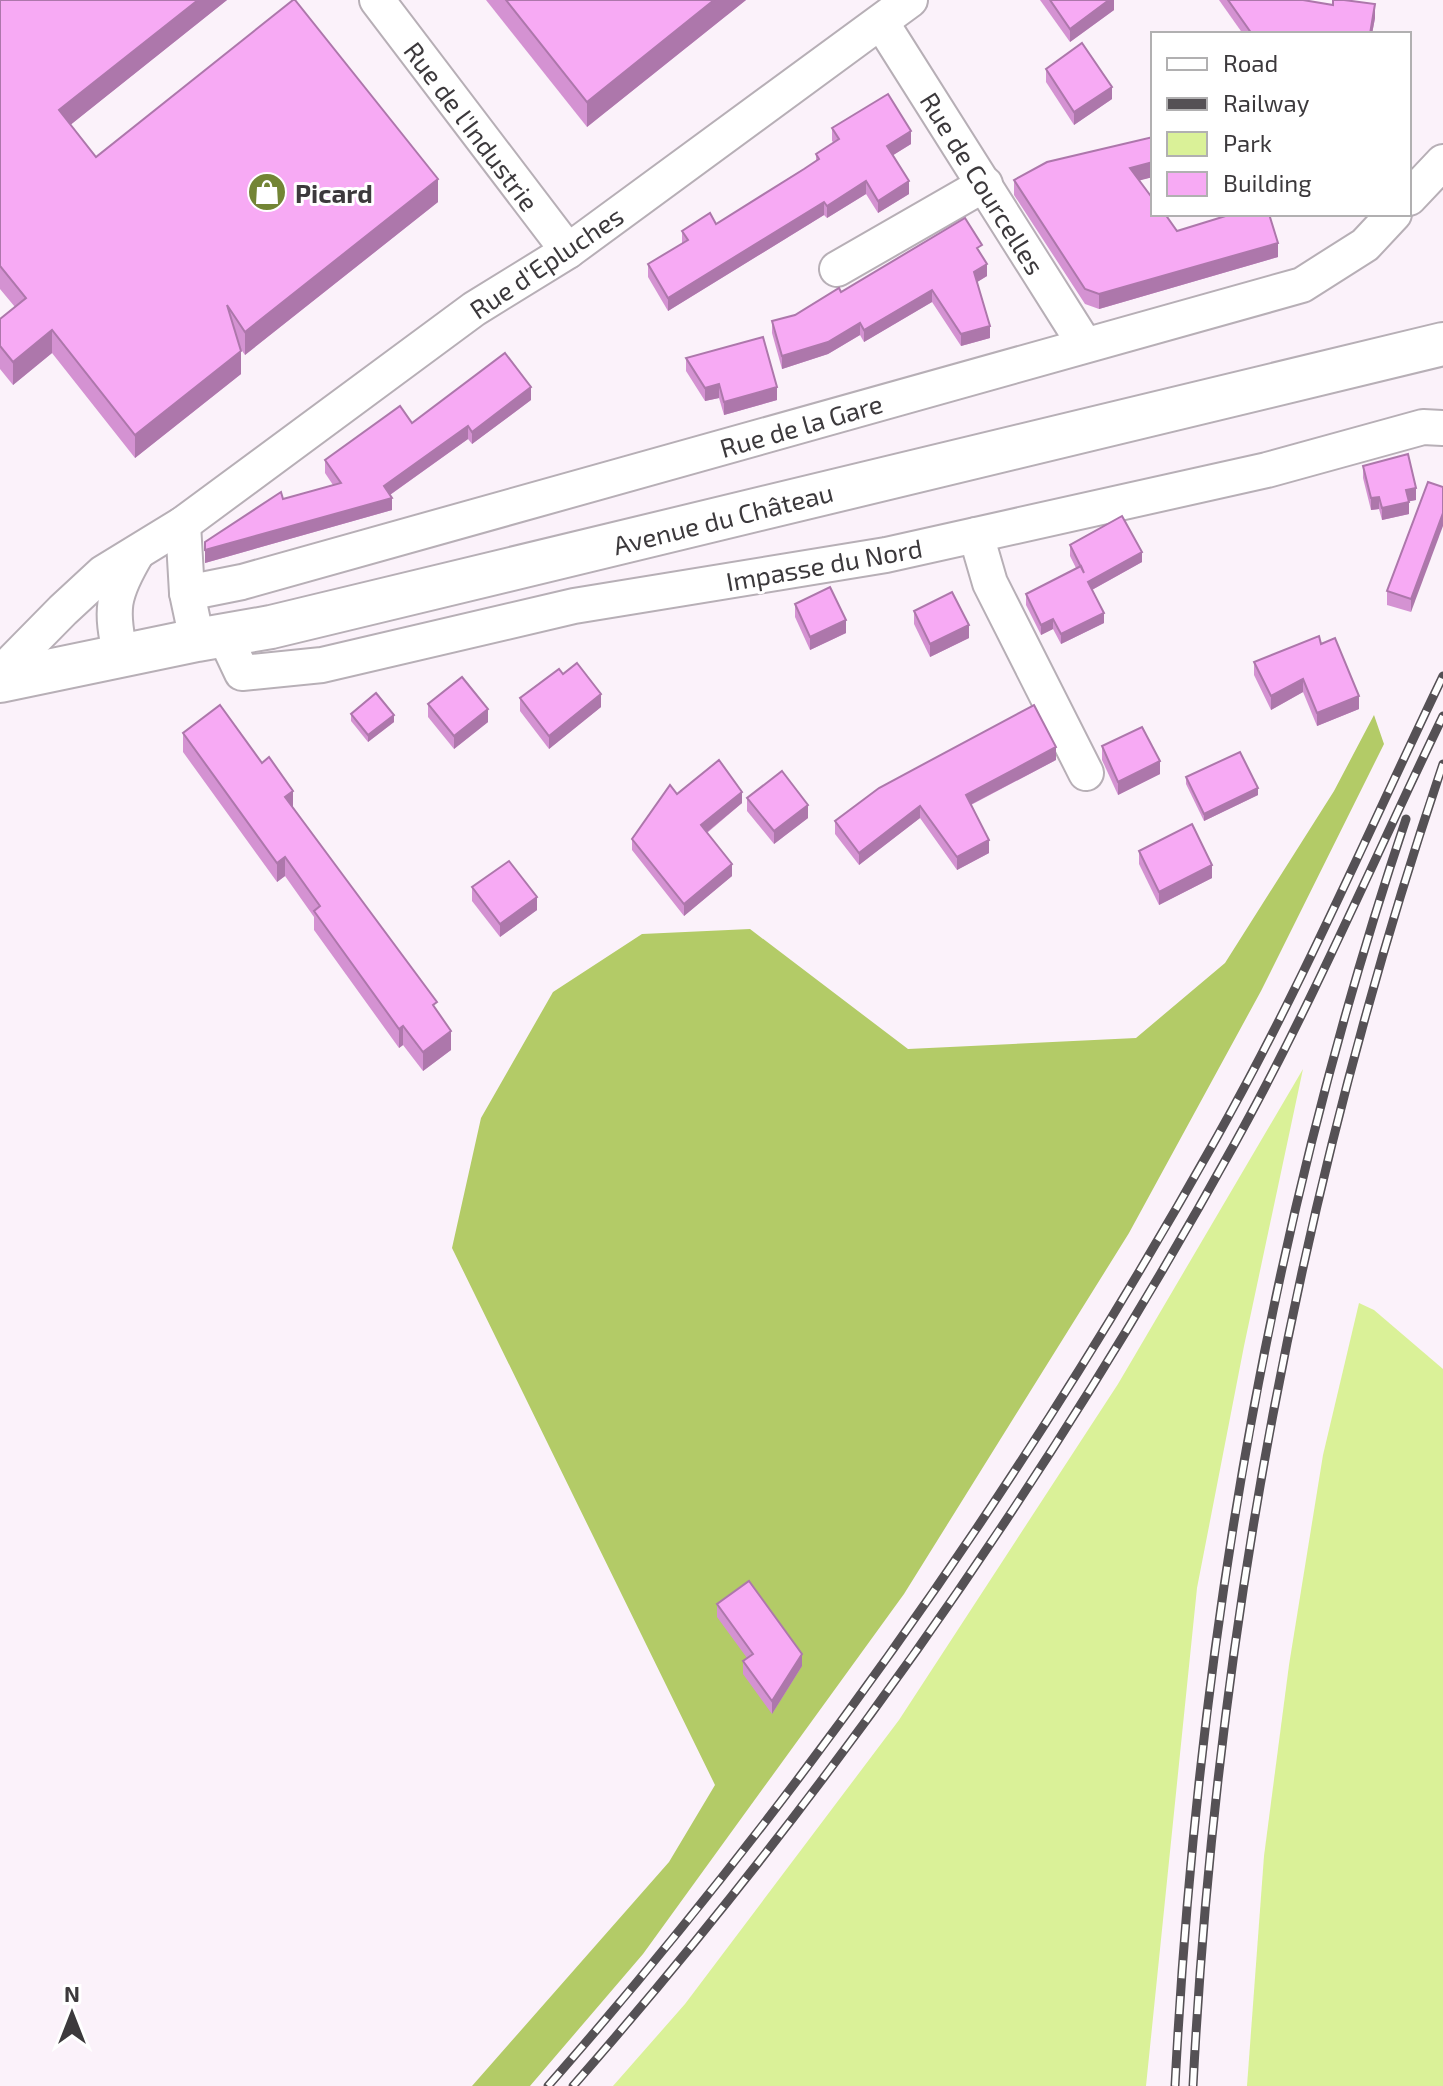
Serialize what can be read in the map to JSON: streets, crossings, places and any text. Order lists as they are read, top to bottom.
{
  "streets": {
    "main road": ["Avenue du Château"],
    "street": [
      "Rue de l'Industrie",
      "Rue de Courcelles",
      "Rue d'Epluches",
      "Rue de la Gare",
      "Impasse du Nord"
    ]
  },
  "crossings": [
    ["Rue de l'Industrie", "Rue d'Epluches"],
    ["Rue de Courcelles", "Rue d'Epluches"],
    ["Rue de Courcelles", "Rue de la Gare"],
    ["Rue d'Epluches", "Avenue du Château"],
    ["Avenue du Château", "Impasse du Nord"]
  ],
  "places": {
    "shop": ["Picard"]
  },
  "legend": [
    "Road",
    "Railway",
    "Park",
    "Building"
  ],
  "north": "top"
}
